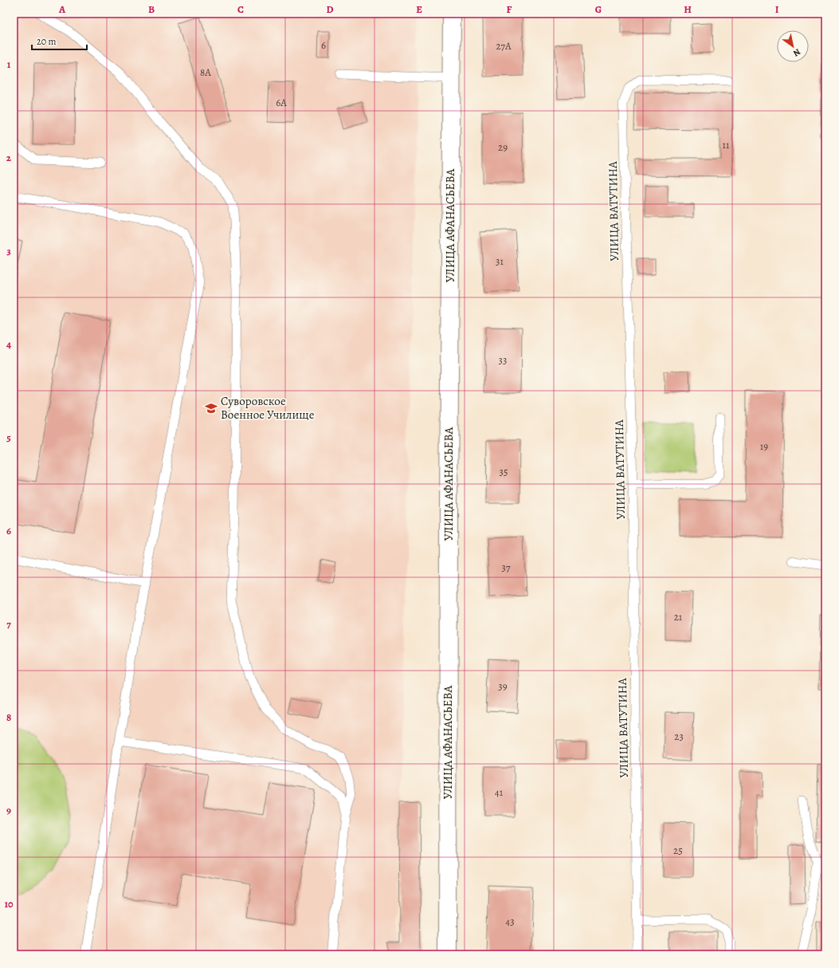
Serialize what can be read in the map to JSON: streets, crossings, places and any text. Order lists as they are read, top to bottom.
{
  "streets": {
    "street": ["УЛИЦА АФАНАСЬЕВА"],
    "lane": ["УЛИЦА ВАТУТИНА"]
  },
  "places": {
    "school or university": ["Суворовское Военное Училище"]
  },
  "house_numbers": [
    "6",
    "27А",
    "8А",
    "6А",
    "11",
    "29",
    "31",
    "33",
    "19",
    "35",
    "37",
    "21",
    "39",
    "23",
    "41",
    "25",
    "43"
  ],
  "scale_bar": "20 m",
  "north": "bottom right",
  "grid": {
    "columns": [
      "A",
      "B",
      "C",
      "D",
      "E",
      "F",
      "G",
      "H",
      "I"
    ],
    "rows": [
      "1",
      "2",
      "3",
      "4",
      "5",
      "6",
      "7",
      "8",
      "9",
      "10"
    ]
  }
}
